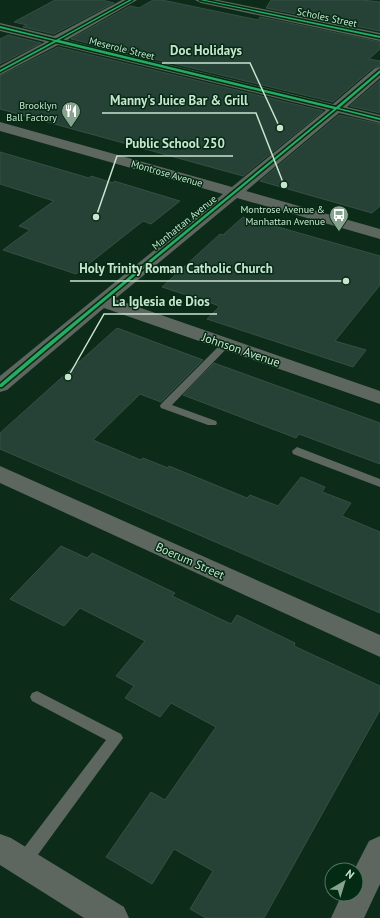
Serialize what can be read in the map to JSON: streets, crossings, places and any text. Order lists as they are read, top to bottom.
{
  "streets": {
    "street": [
      "Scholes Street",
      "Meserole Street",
      "Montrose Avenue",
      "Manhattan Avenue",
      "Johnson Avenue",
      "Boerum Street"
    ]
  },
  "crossings": [
    ["Meserole Street", "Manhattan Avenue"],
    ["Montrose Avenue", "Manhattan Avenue"],
    ["Manhattan Avenue", "Johnson Avenue"]
  ],
  "places": {
    "restaurant": ["Brooklyn Ball Factory"],
    "other": [
      "Doc Holidays",
      "Manny's Juice Bar & Grill",
      "Public School 250",
      "Holy Trinity Roman Catholic Church",
      "La Iglesia de Dios"
    ],
    "bus stop": ["Montrose Avenue & Manhattan Avenue"]
  },
  "north": "top right"
}
